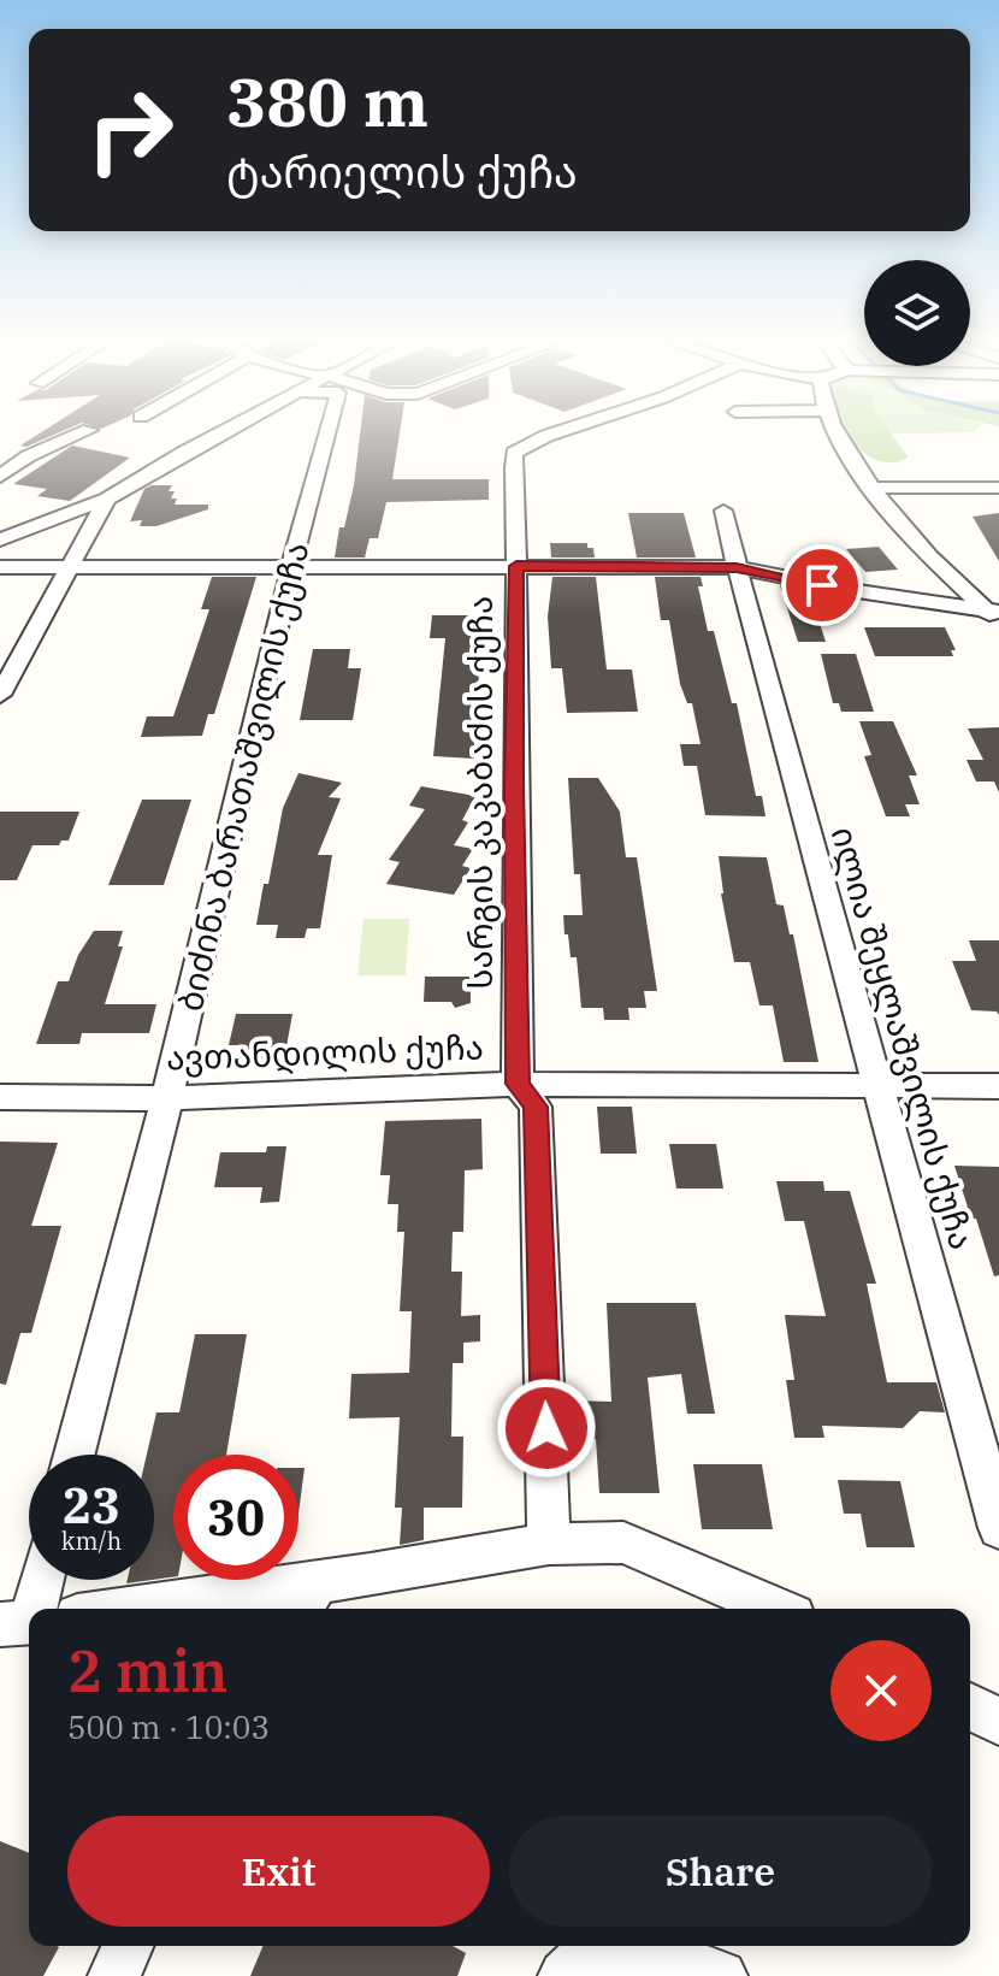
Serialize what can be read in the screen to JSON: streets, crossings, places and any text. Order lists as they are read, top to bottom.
{
  "streets": {
    "street": [
      "ბიძინა ბარათაშვილის ქუჩა",
      "სარგის კაკაბაძის ქუჩა",
      "ილია შეყლაშვილის ქუჩა",
      "ავთანდილის ქუჩა"
    ]
  },
  "crossings": [
    ["ბიძინა ბარათაშვილის ქუჩა", "ავთანდილის ქუჩა"],
    ["სარგის კაკაბაძის ქუჩა", "ავთანდილის ქუჩა"],
    ["ილია შეყლაშვილის ქუჩა", "ავთანდილის ქუჩა"]
  ],
  "page": {
    "turn": ["380 m", "ტარიელის ქუჩა"],
    "speed": "23 km/h",
    "limit": "30",
    "heading": ["2 min", "500 m · 10:03"],
    "buttons": ["Exit", "Share"]
  }
}
